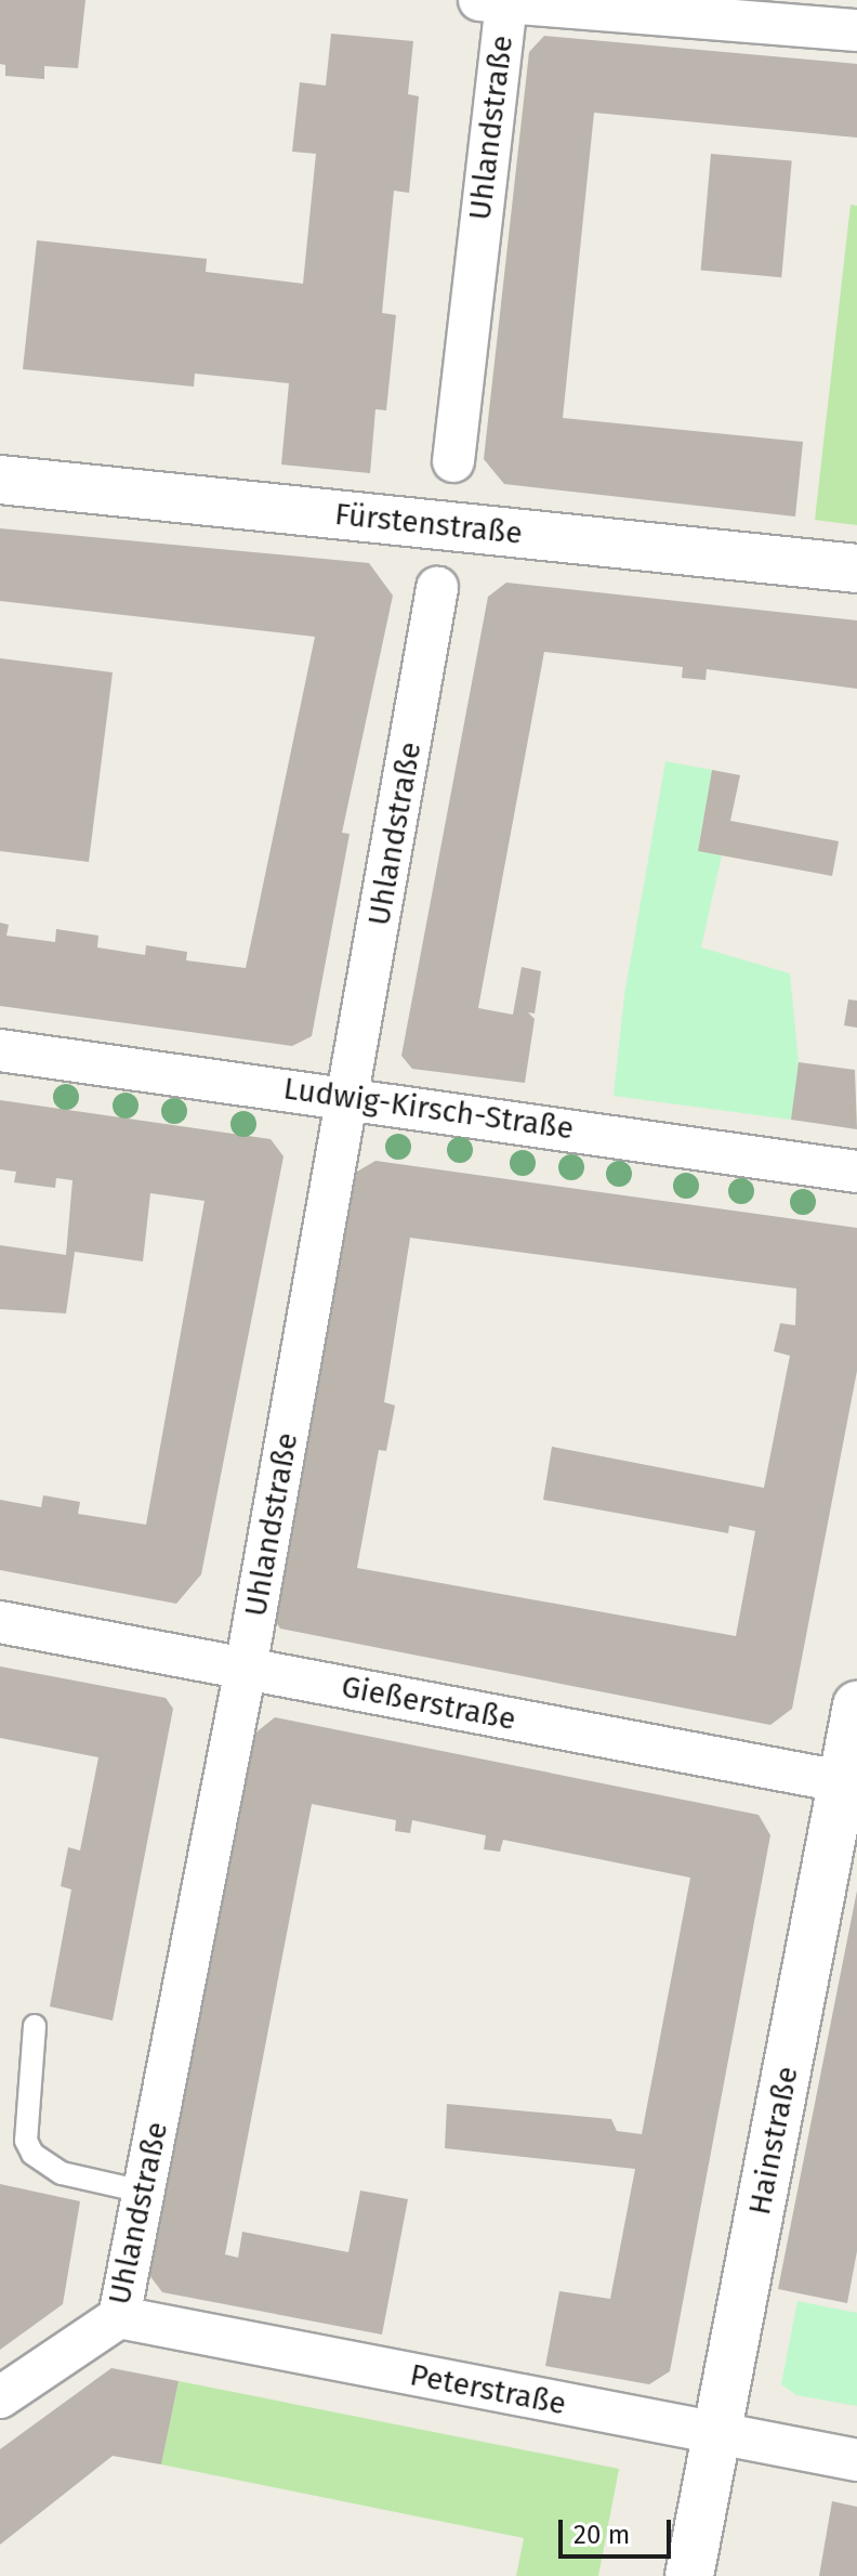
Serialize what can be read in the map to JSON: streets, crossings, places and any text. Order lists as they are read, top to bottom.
{
  "streets": {
    "street": [
      "Uhlandstraße",
      "Fürstenstraße",
      "Ludwig-Kirsch-Straße",
      "Gießerstraße",
      "Hainstraße",
      "Peterstraße"
    ]
  },
  "crossings": [
    ["Uhlandstraße", "Ludwig-Kirsch-Straße"],
    ["Uhlandstraße", "Gießerstraße"],
    ["Uhlandstraße", "Peterstraße"],
    ["Gießerstraße", "Hainstraße"],
    ["Hainstraße", "Peterstraße"]
  ],
  "scale_bar": "20 m"
}
